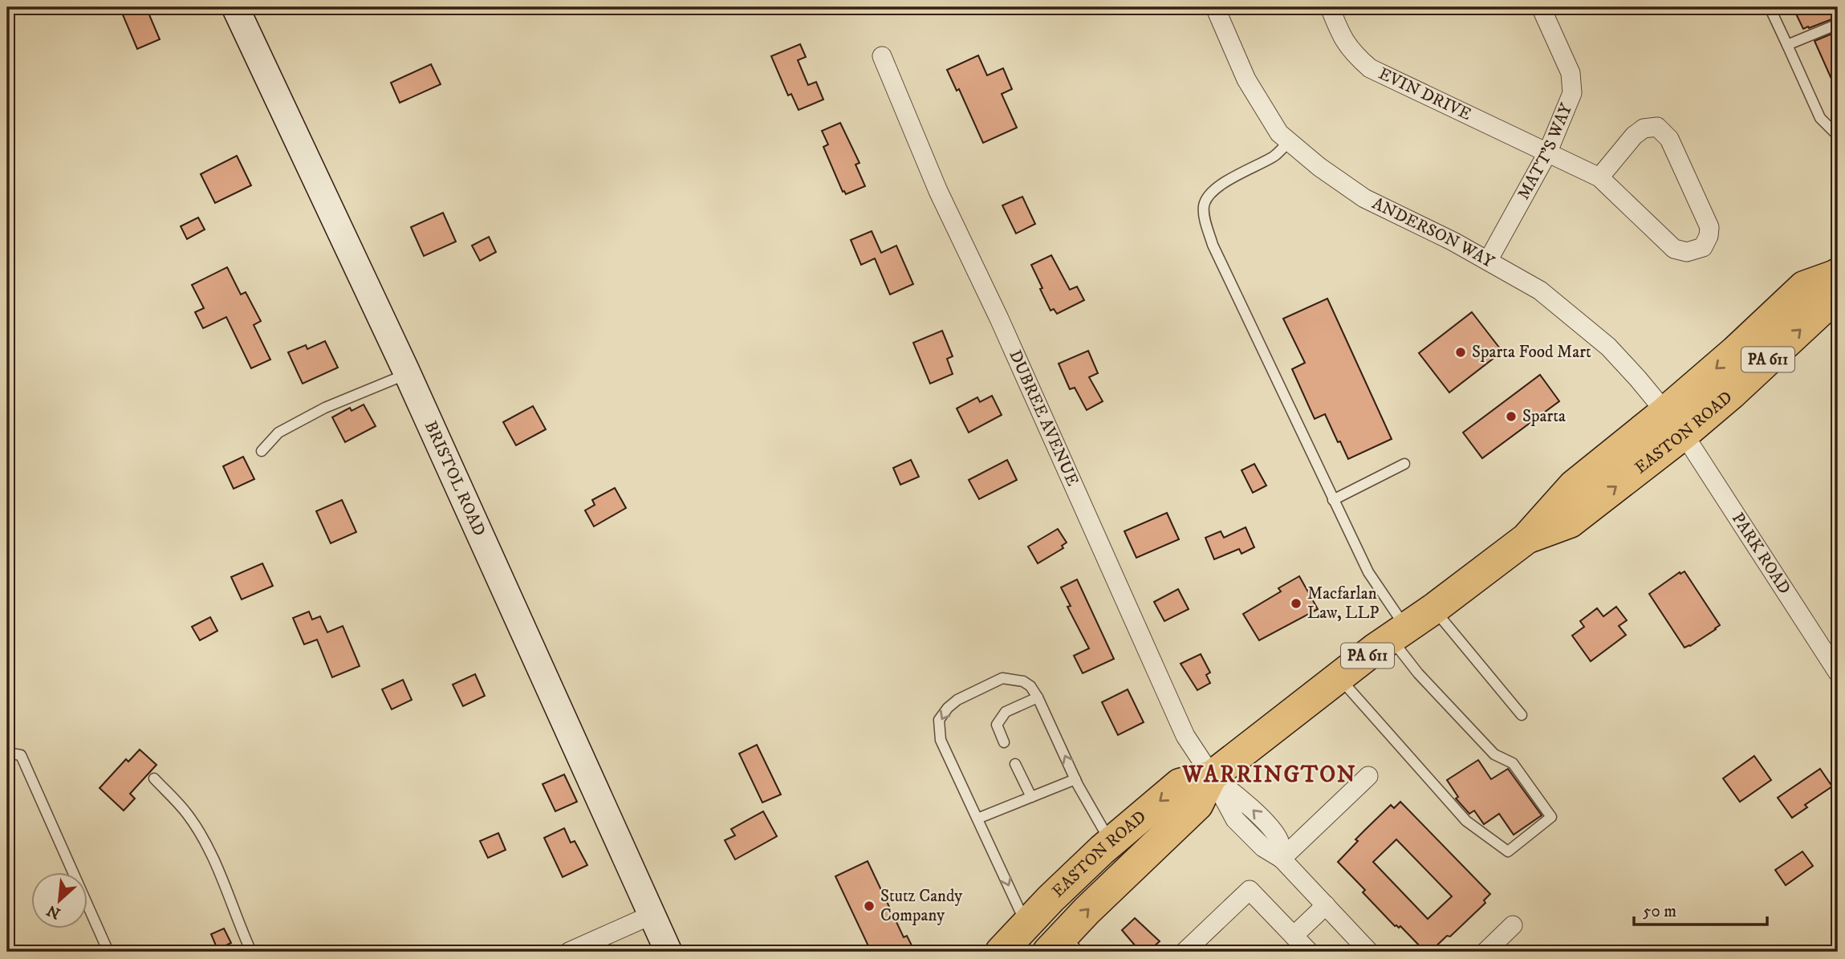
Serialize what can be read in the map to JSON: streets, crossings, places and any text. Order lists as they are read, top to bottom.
{
  "streets": {
    "highway": ["PA 611", "EASTON ROAD"],
    "main road": ["BRISTOL ROAD"],
    "street": [
      "EVIN DRIVE",
      "MATT'S WAY",
      "ANDERSON WAY",
      "DUBREE AVENUE",
      "PARK ROAD"
    ]
  },
  "crossings": [
    ["EVIN DRIVE", "MATT'S WAY"],
    ["MATT'S WAY", "ANDERSON WAY"],
    ["ANDERSON WAY", "EASTON ROAD"],
    ["ANDERSON WAY", "PARK ROAD"],
    ["DUBREE AVENUE", "EASTON ROAD"],
    ["EASTON ROAD", "PARK ROAD"]
  ],
  "districts": ["WARRINGTON"],
  "places": [
    "Sparta Food Mart",
    "Sparta",
    "Macfarlan Law, LLP",
    "Stutz Candy Company"
  ],
  "scale_bar": "50 m",
  "north": "bottom left"
}
